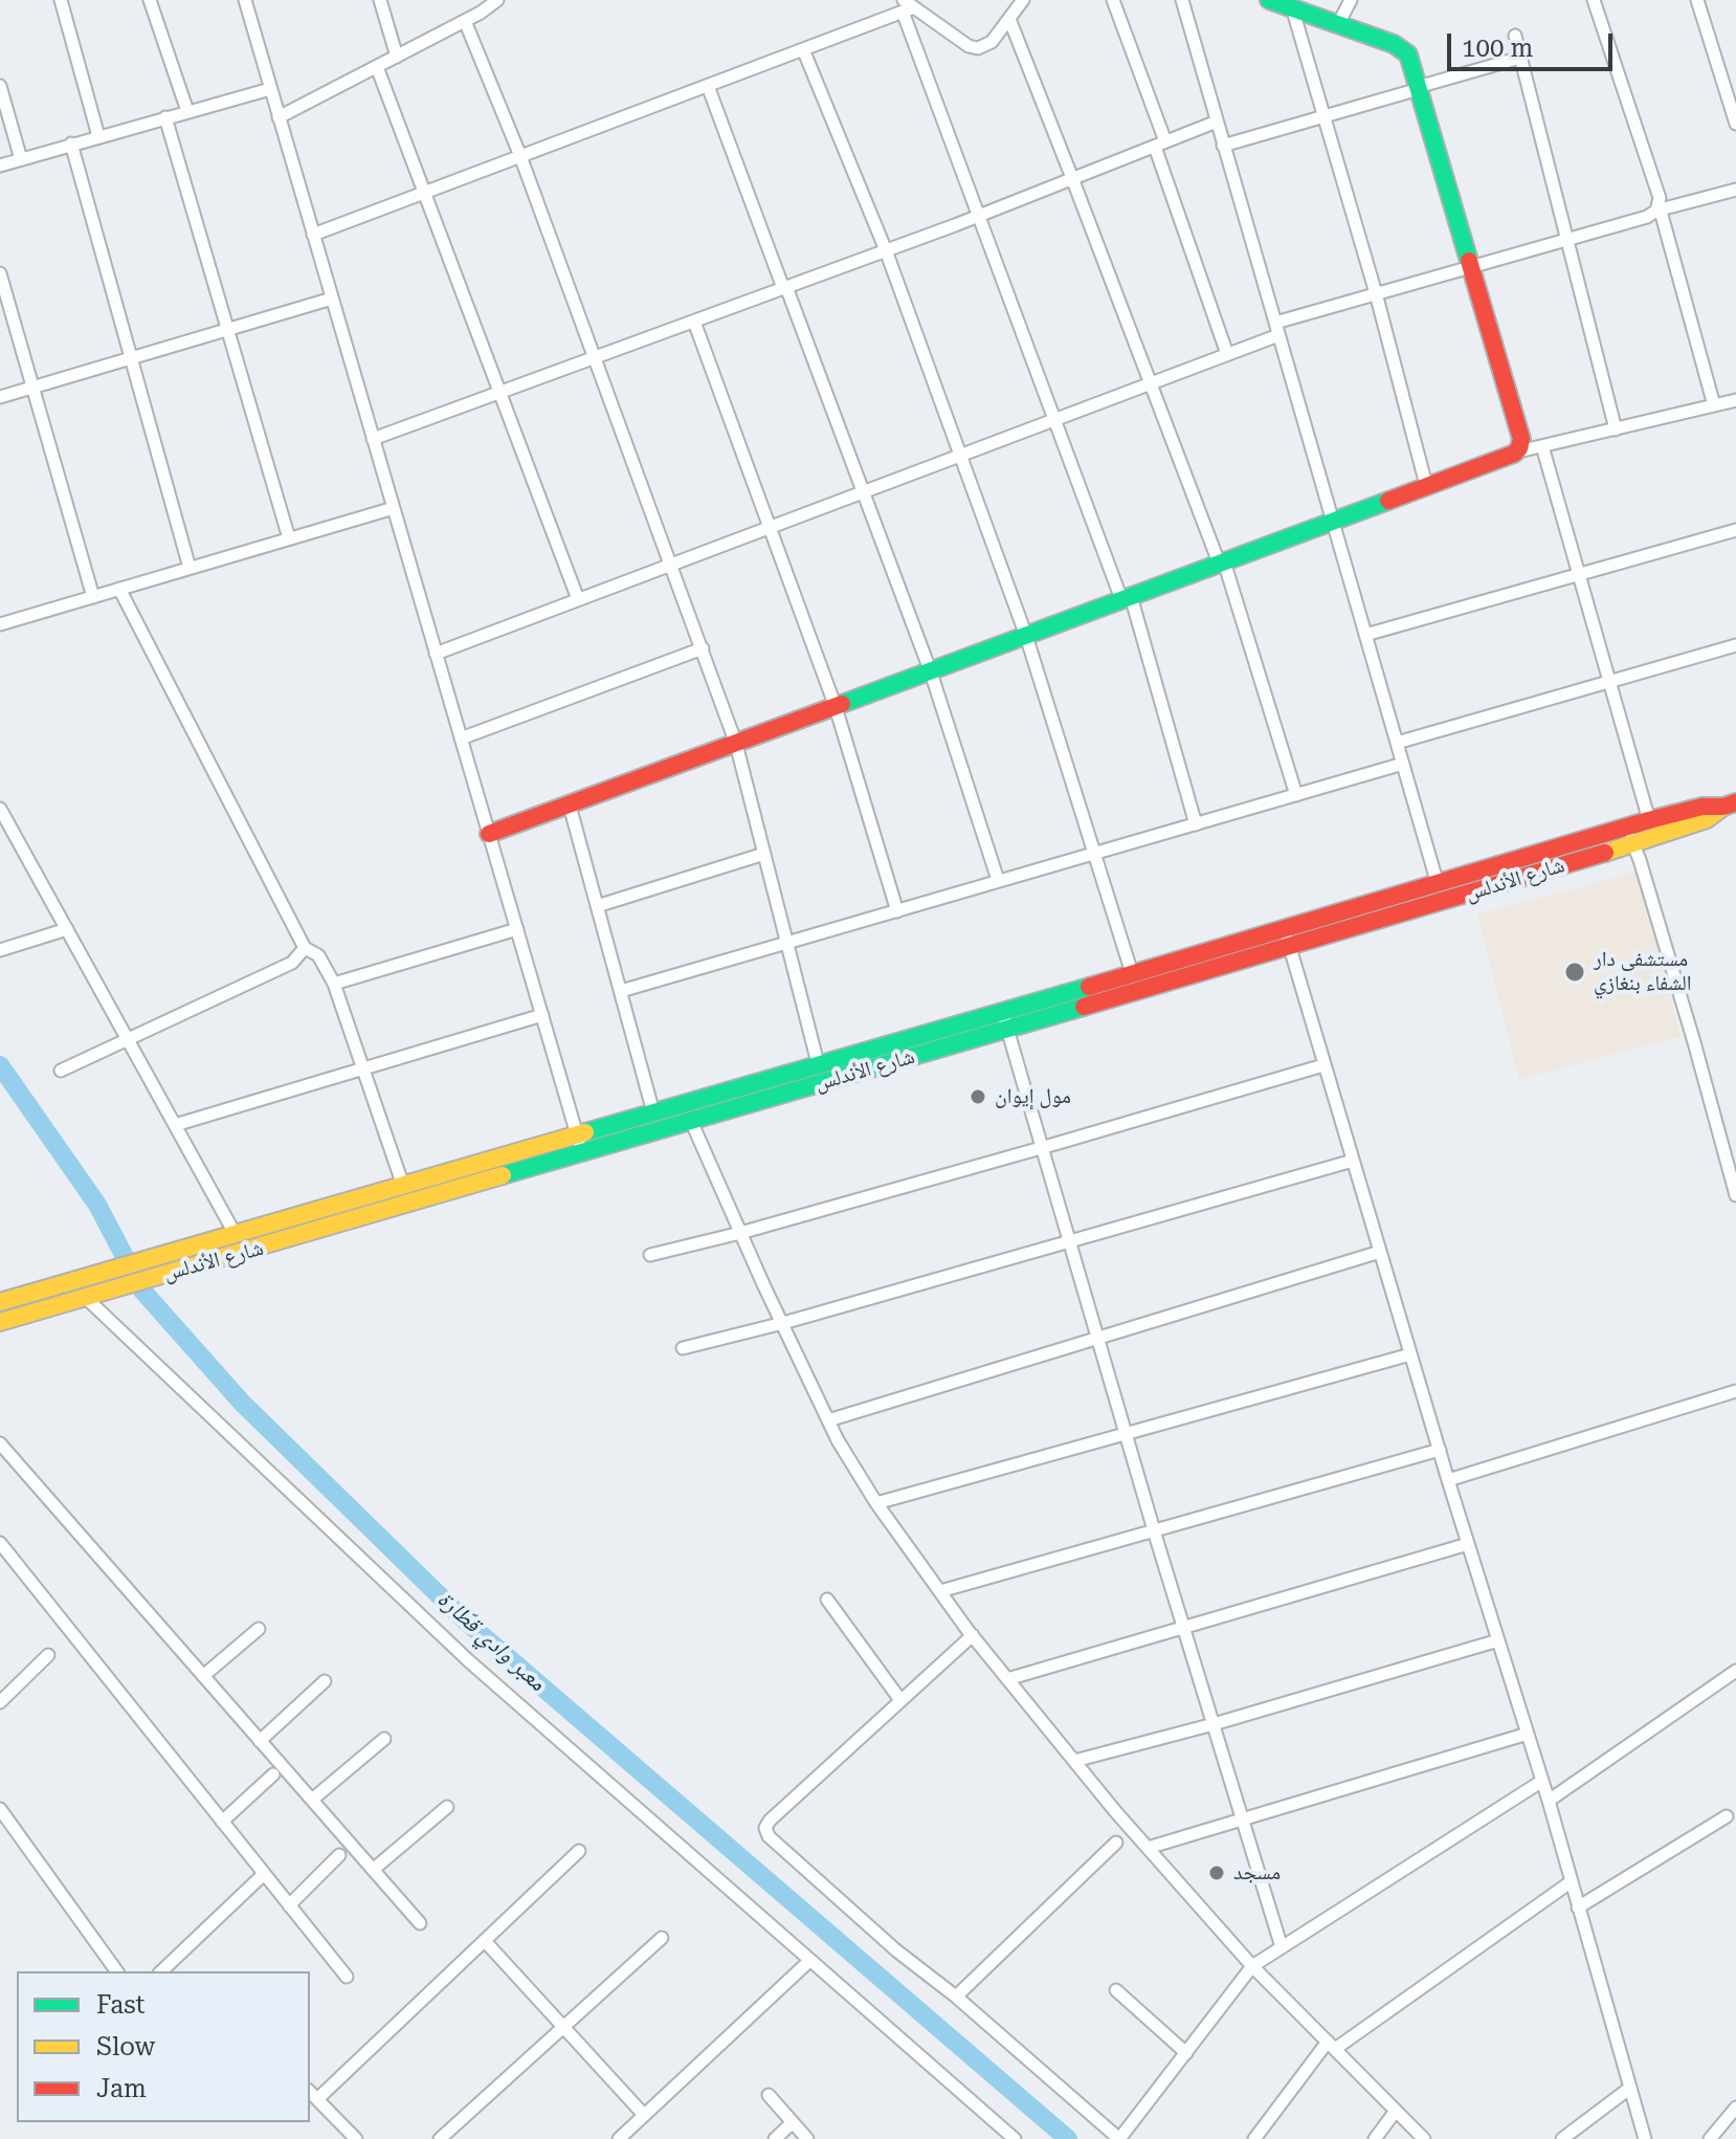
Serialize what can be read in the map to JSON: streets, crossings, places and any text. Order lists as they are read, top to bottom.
{
  "streets": {
    "main road": ["شارع الأندلس"]
  },
  "water": ["معبر وادي قطّارة"],
  "places": ["مستشفى دار الشفاء بنغازي", "مول إيوان", "مسجد"],
  "legend": ["Fast", "Slow", "Jam"],
  "scale_bar": "100 m"
}
